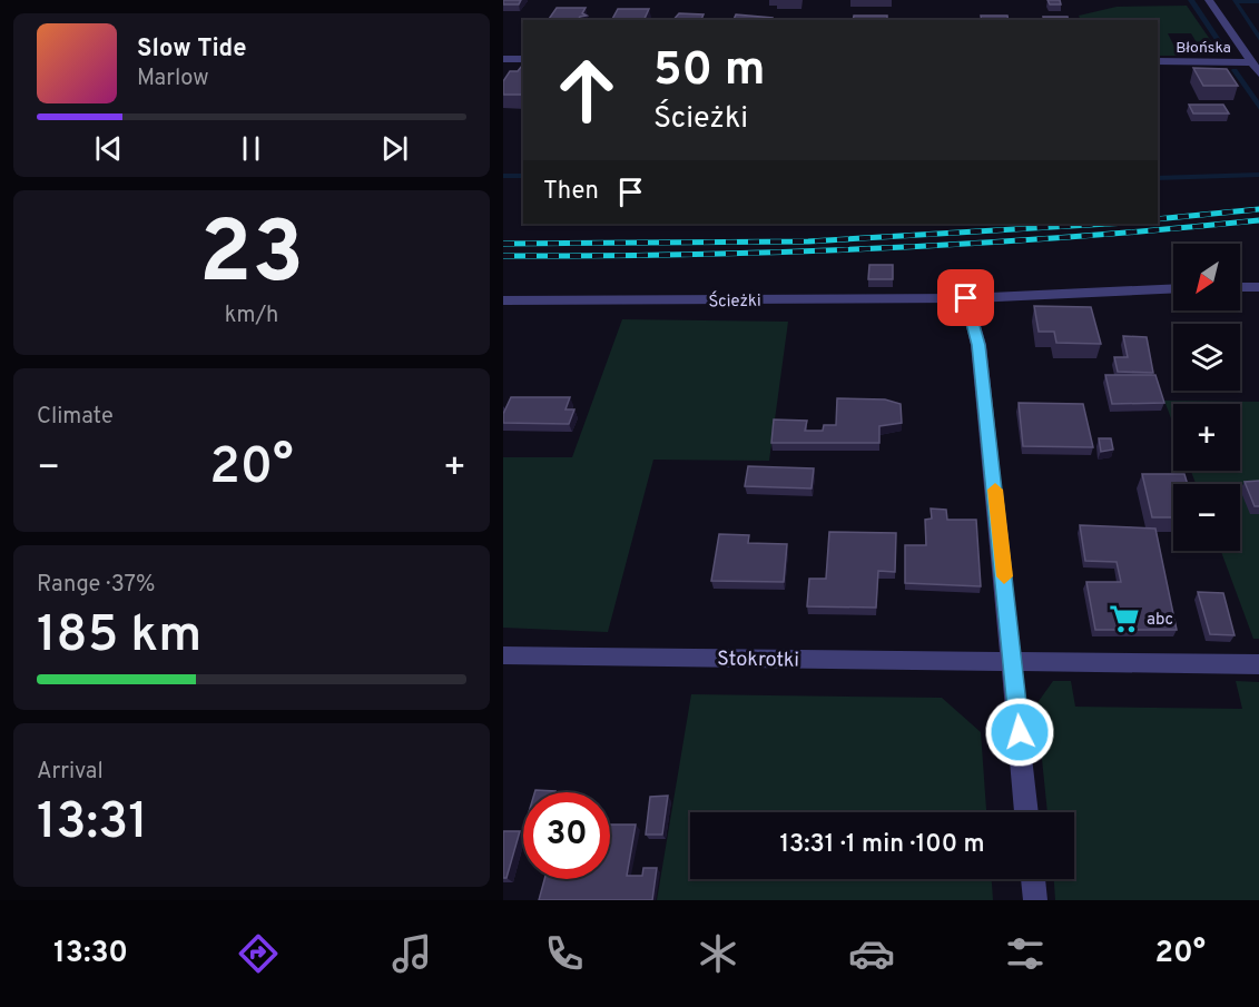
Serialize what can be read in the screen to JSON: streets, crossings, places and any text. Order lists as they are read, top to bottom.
{
  "streets": {
    "street": ["Błońska", "Ścieżki", "Stokrotki"]
  },
  "places": {
    "supermarket": ["abc"]
  },
  "north": "bottom left",
  "page": {
    "turn": ["50 m", "Ścieżki"],
    "song": ["Slow Tide", "Marlow"],
    "then": "Then",
    "tile": [
      ["23", "km/h"],
      "Climate",
      ["Range · 37%", "185 km"],
      ["Arrival", "13:31"]
    ],
    "map_buttons": ["+", "−"],
    "heat": ["−", "20°", "+"],
    "limit": "30",
    "trip": "13:31 · 1 min · 100 m",
    "tabs": ["13:30", "20°"]
  }
}
